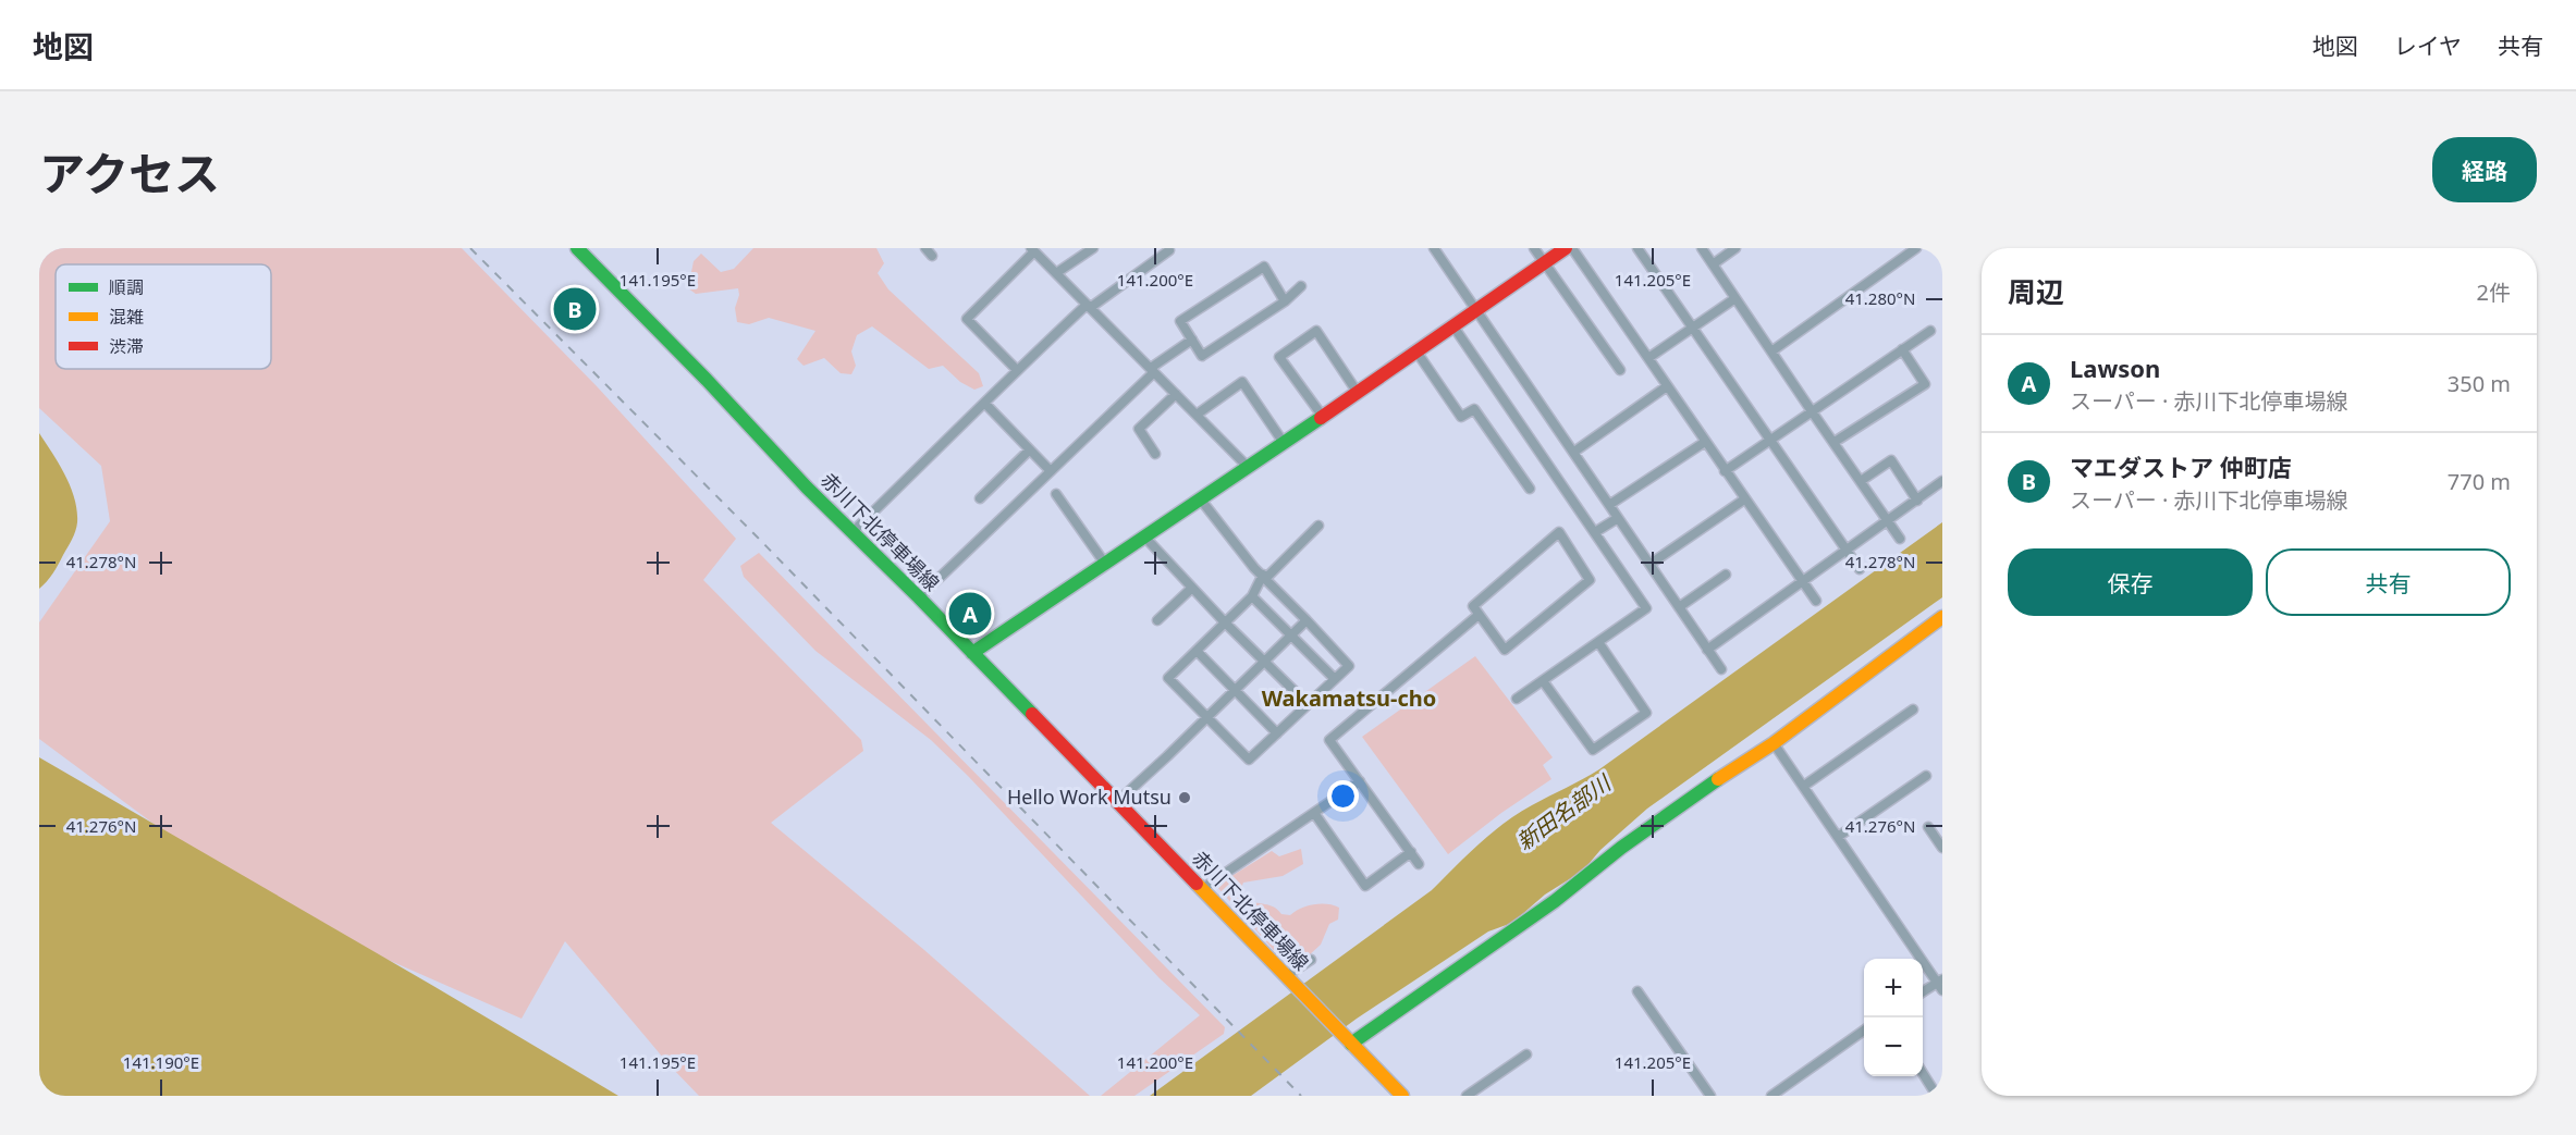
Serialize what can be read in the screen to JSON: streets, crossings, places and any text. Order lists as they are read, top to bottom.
{
  "streets": {
    "street": ["赤川下北停車場線"]
  },
  "districts": ["Wakamatsu-cho"],
  "water": ["新田名部川"],
  "places": ["Hello Work Mutsu"],
  "legend": ["順調", "混雑", "渋滞"],
  "page": {
    "header": "地図",
    "nav": ["地図", "レイヤ", "共有"],
    "title": "アクセス",
    "buttons": [
      "経路",
      ["保存", "共有"]
    ],
    "heading": ["周辺", "2件"],
    "pins": ["B", "A"],
    "list": [
      {
        "mark": "A",
        "name": "Lawson",
        "note": "スーパー · 赤川下北停車場線",
        "value": "350 m"
      },
      {
        "mark": "B",
        "name": "マエダストア 仲町店",
        "note": "スーパー · 赤川下北停車場線",
        "value": "770 m"
      }
    ],
    "map_buttons": ["+", "−"]
  },
  "coordinates": [
    "141.195°E",
    "141.200°E",
    "141.205°E",
    "41.280°N",
    "41.278°N",
    "41.276°N",
    "141.190°E"
  ]
}
